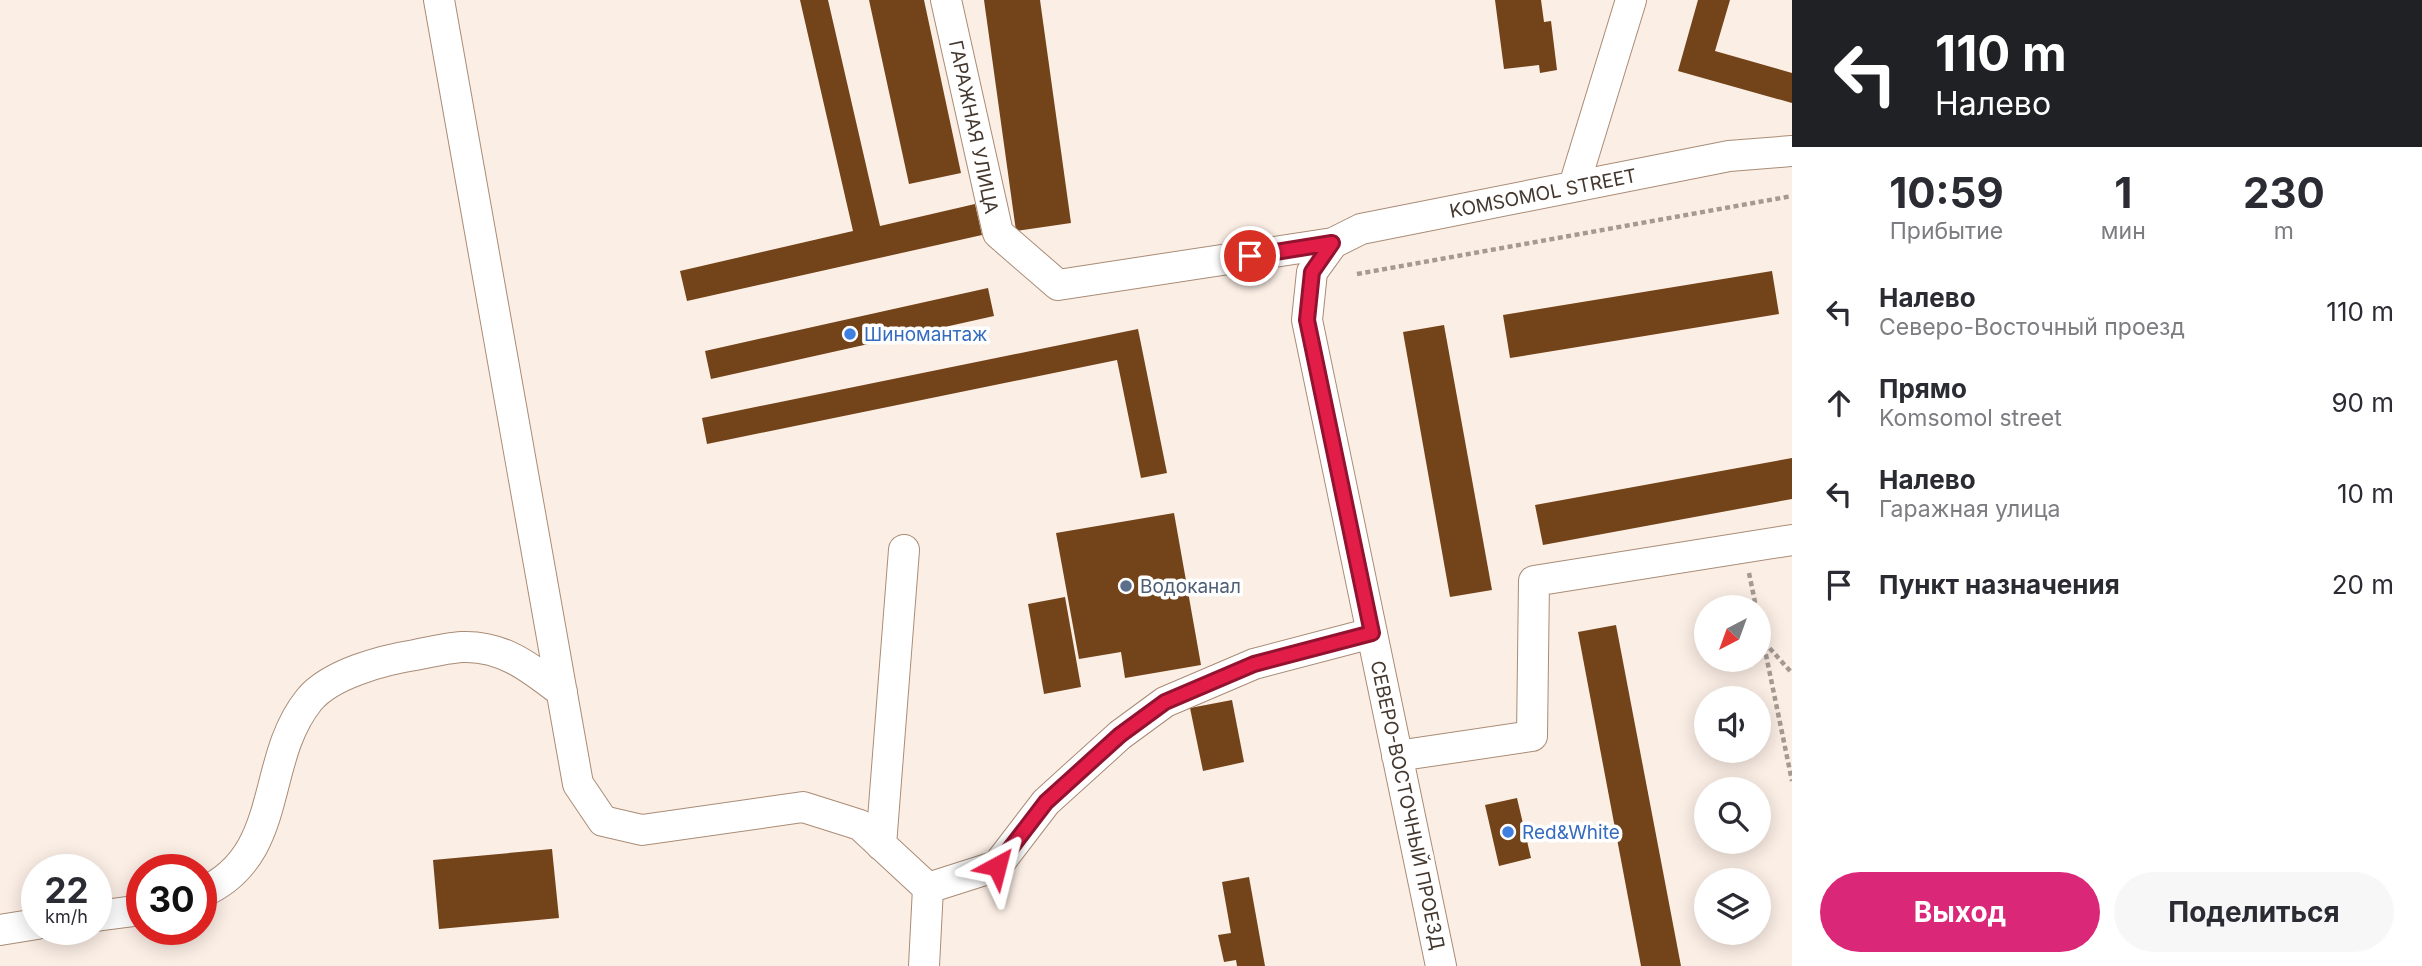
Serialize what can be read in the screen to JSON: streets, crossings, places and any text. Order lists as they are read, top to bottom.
{
  "streets": {
    "street": ["ГАРАЖНАЯ УЛИЦА", "KOMSOMOL STREET", "СЕВЕРО-ВОСТОЧНЫЙ ПРОЕЗД"]
  },
  "crossings": [
    ["ГАРАЖНАЯ УЛИЦА", "KOMSOMOL STREET"],
    ["ГАРАЖНАЯ УЛИЦА", "СЕВЕРО-ВОСТОЧНЫЙ ПРОЕЗД"],
    ["KOMSOMOL STREET", "СЕВЕРО-ВОСТОЧНЫЙ ПРОЕЗД"]
  ],
  "places": ["Шиномантаж", "Водоканал", "Red&White"],
  "north": "bottom left",
  "page": {
    "turn": ["110 m", "Налево"],
    "eta": [
      "10:59",
      "Прибытие",
      "1",
      "мин",
      "230",
      "m"
    ],
    "list": [
      {
        "name": "Налево",
        "note": "Северо-Восточный проезд",
        "value": "110 m"
      },
      {
        "name": "Прямо",
        "note": "Komsomol street",
        "value": "90 m"
      },
      {
        "name": "Налево",
        "note": "Гаражная улица",
        "value": "10 m"
      },
      {
        "name": "Пункт назначения",
        "value": "20 m"
      }
    ],
    "speed": "22 km/h",
    "limit": "30",
    "buttons": ["Выход", "Поделиться"]
  }
}
